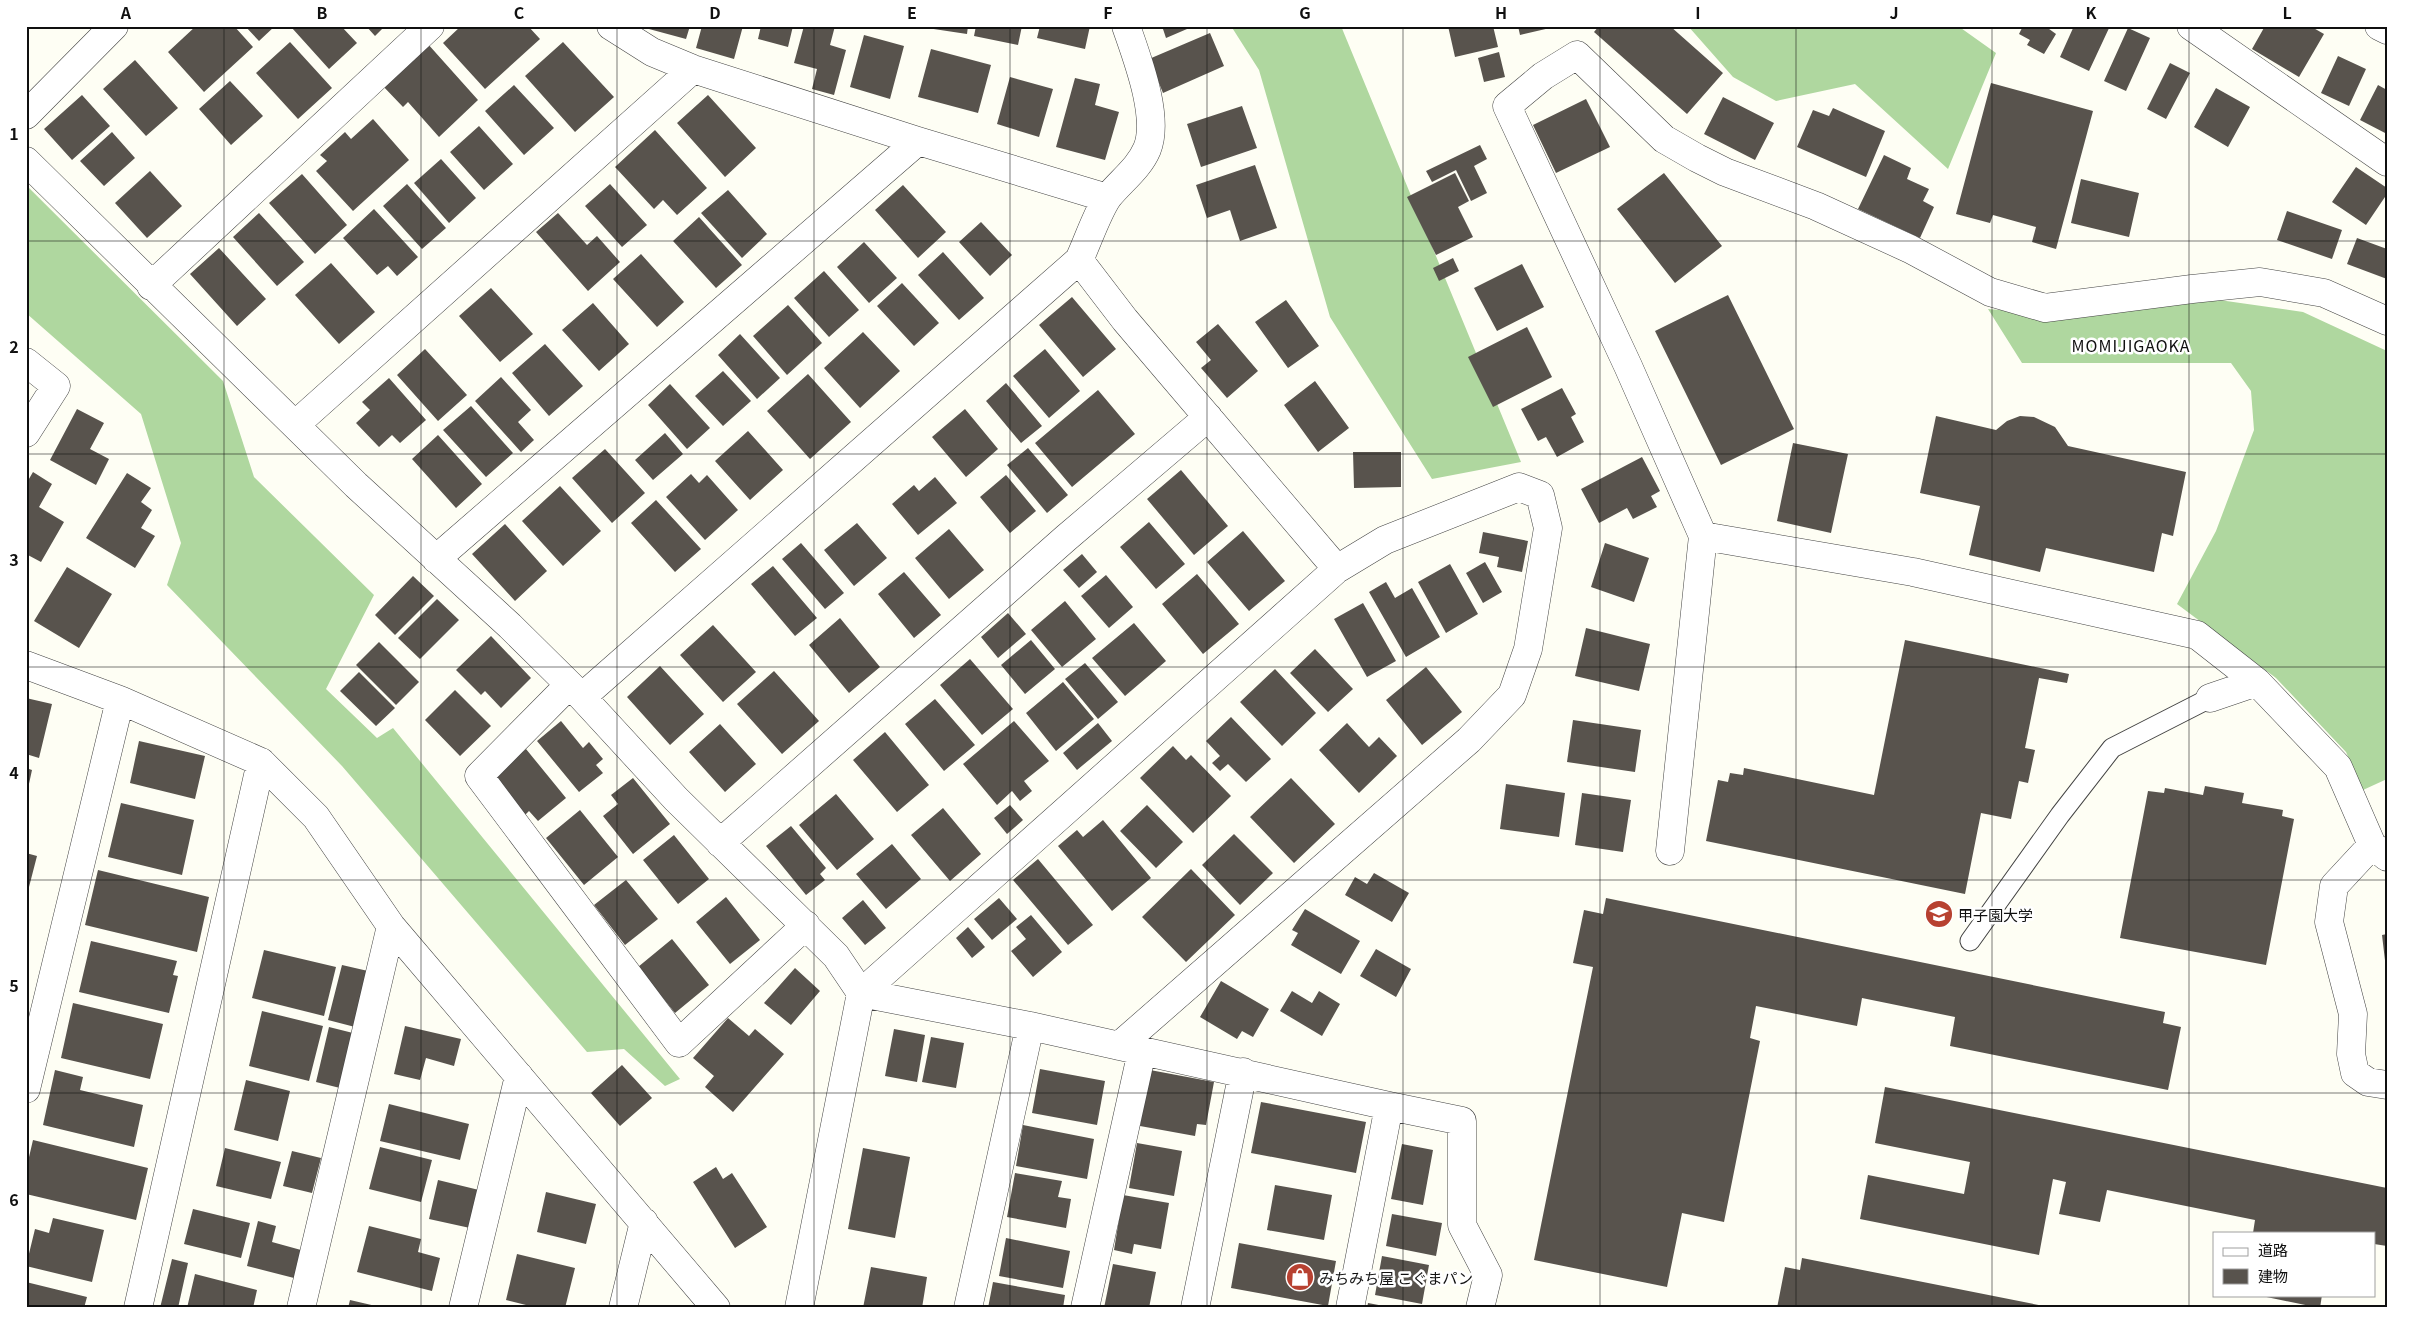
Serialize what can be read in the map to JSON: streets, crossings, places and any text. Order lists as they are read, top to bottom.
{
  "districts": ["MOMIJIGAOKA"],
  "places": {
    "school or university": ["甲子園大学"],
    "shop": ["みちみち屋 こぐまパン"]
  },
  "legend": ["道路", "建物"],
  "grid": {
    "columns": [
      "A",
      "B",
      "C",
      "D",
      "E",
      "F",
      "G",
      "H",
      "I",
      "J",
      "K",
      "L"
    ],
    "rows": [
      "1",
      "2",
      "3",
      "4",
      "5",
      "6"
    ]
  }
}
